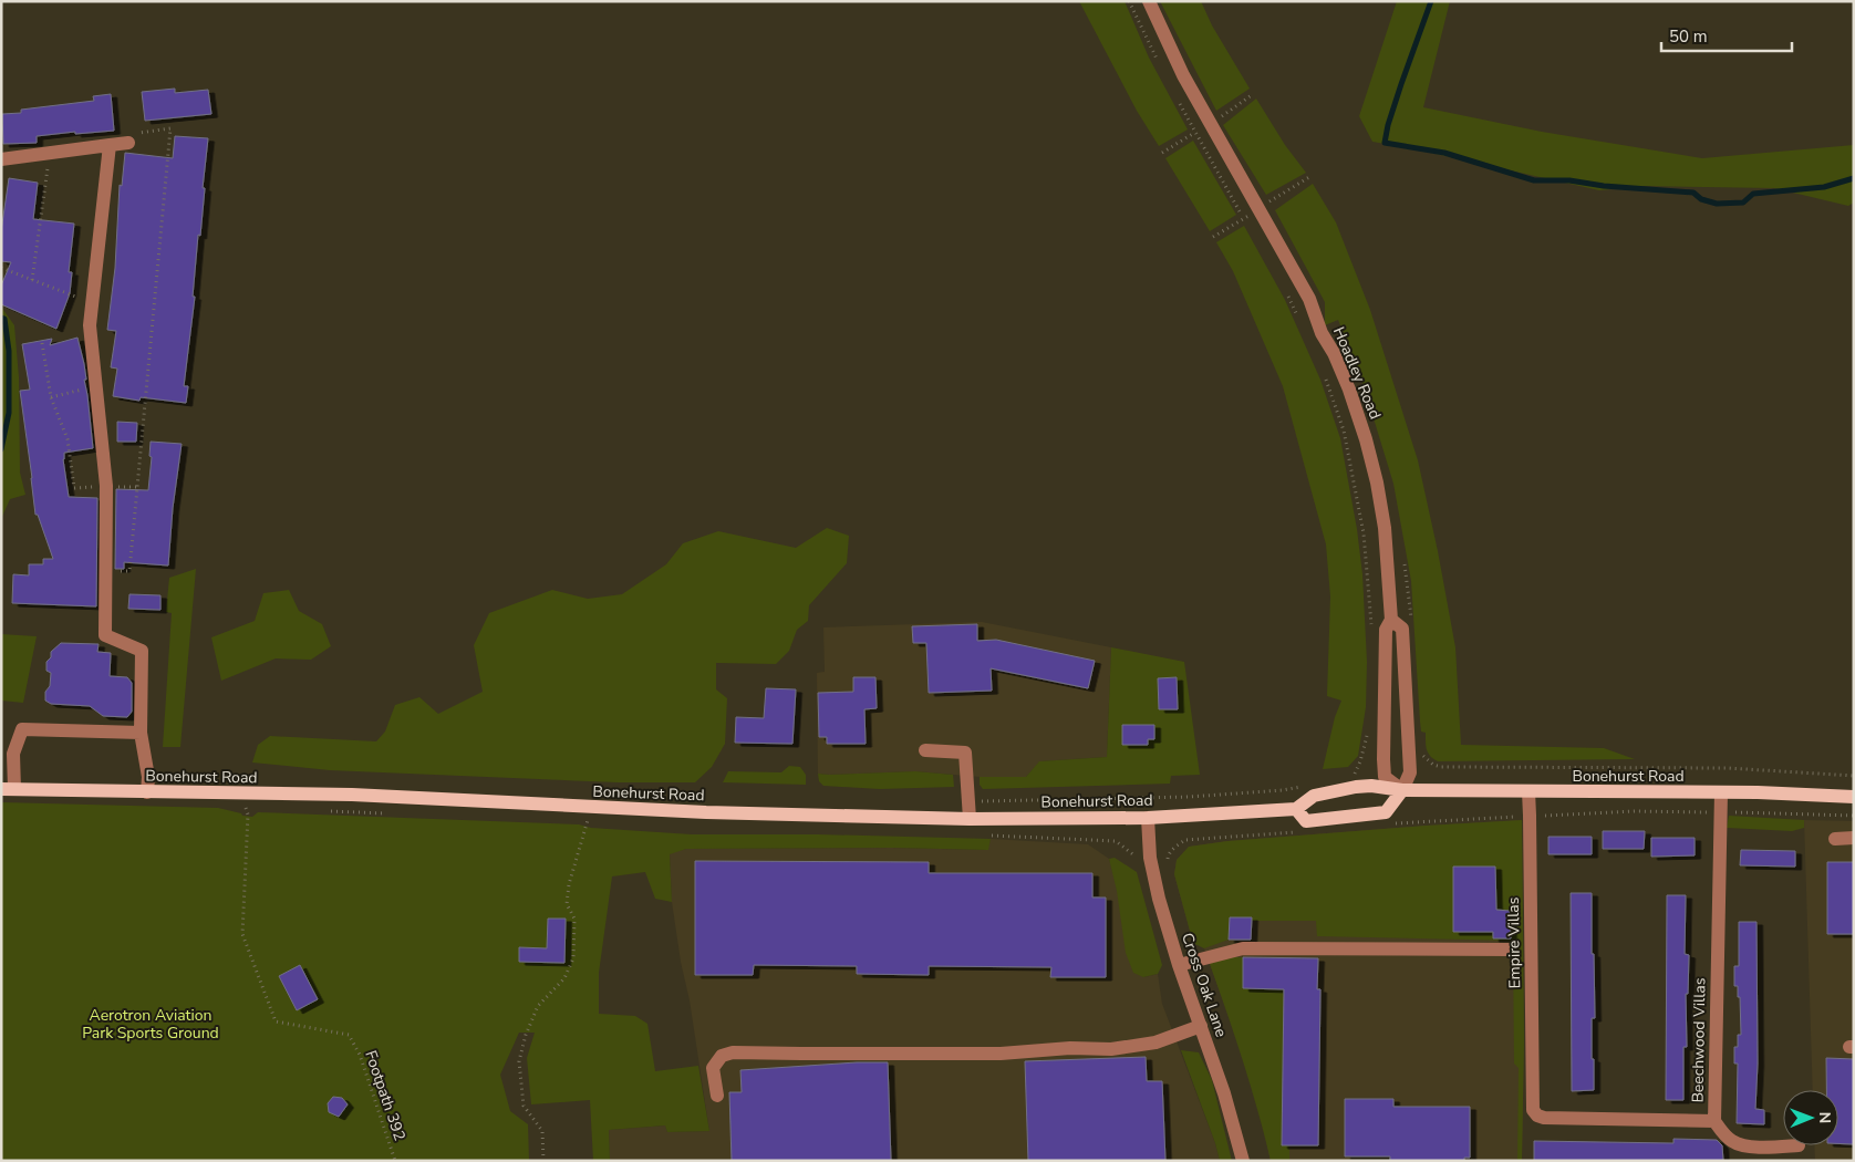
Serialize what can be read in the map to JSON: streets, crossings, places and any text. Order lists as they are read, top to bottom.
{
  "streets": {
    "main road": ["Bonehurst Road"],
    "street": [
      "Hoadley Road",
      "Empire Villas",
      "Cross Oak Lane",
      "Beechwood Villas"
    ],
    "path": ["Footpath 392"]
  },
  "crossings": [
    ["Hoadley Road", "Bonehurst Road"],
    ["Bonehurst Road", "Empire Villas"],
    ["Bonehurst Road", "Cross Oak Lane"],
    ["Bonehurst Road", "Beechwood Villas"],
    ["Empire Villas", "Beechwood Villas"]
  ],
  "parks": ["Aerotron Aviation Park Sports Ground"],
  "scale_bar": "50 m",
  "north": "right"
}
